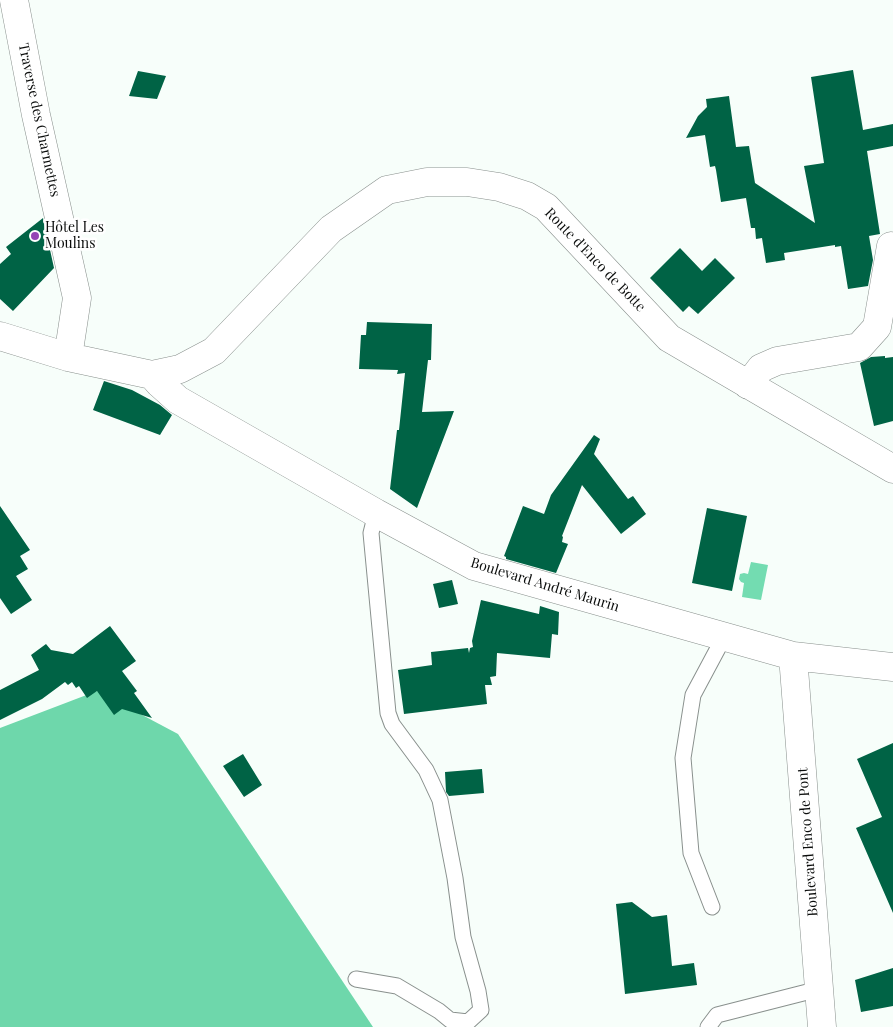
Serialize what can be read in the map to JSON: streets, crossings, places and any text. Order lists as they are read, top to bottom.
{
  "streets": {
    "street": [
      "Traverse des Charmettes",
      "Route d'Enco de Botte",
      "Boulevard André Maurin",
      "Boulevard Enco de Pont"
    ]
  },
  "crossings": [
    ["Traverse des Charmettes", "Route d'Enco de Botte"],
    ["Route d'Enco de Botte", "Boulevard André Maurin"],
    ["Boulevard André Maurin", "Boulevard Enco de Pont"]
  ],
  "places": ["Hôtel Les Moulins"]
}
